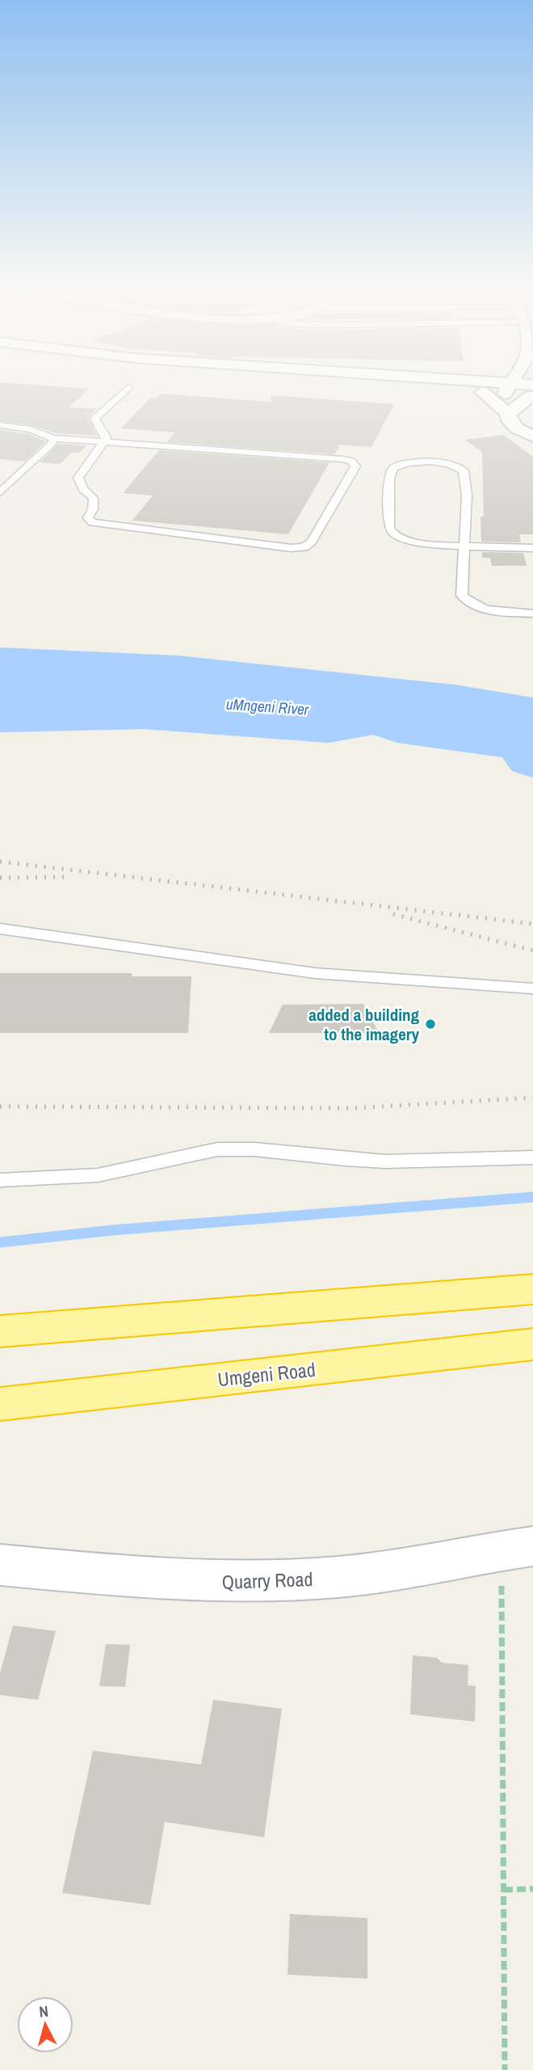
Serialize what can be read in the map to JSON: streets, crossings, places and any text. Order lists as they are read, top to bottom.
{
  "streets": {
    "highway": ["Umgeni Road"],
    "street": ["Quarry Road"]
  },
  "water": ["uMngeni River"],
  "places": ["added a building to the imagery"],
  "north": "top"
}
